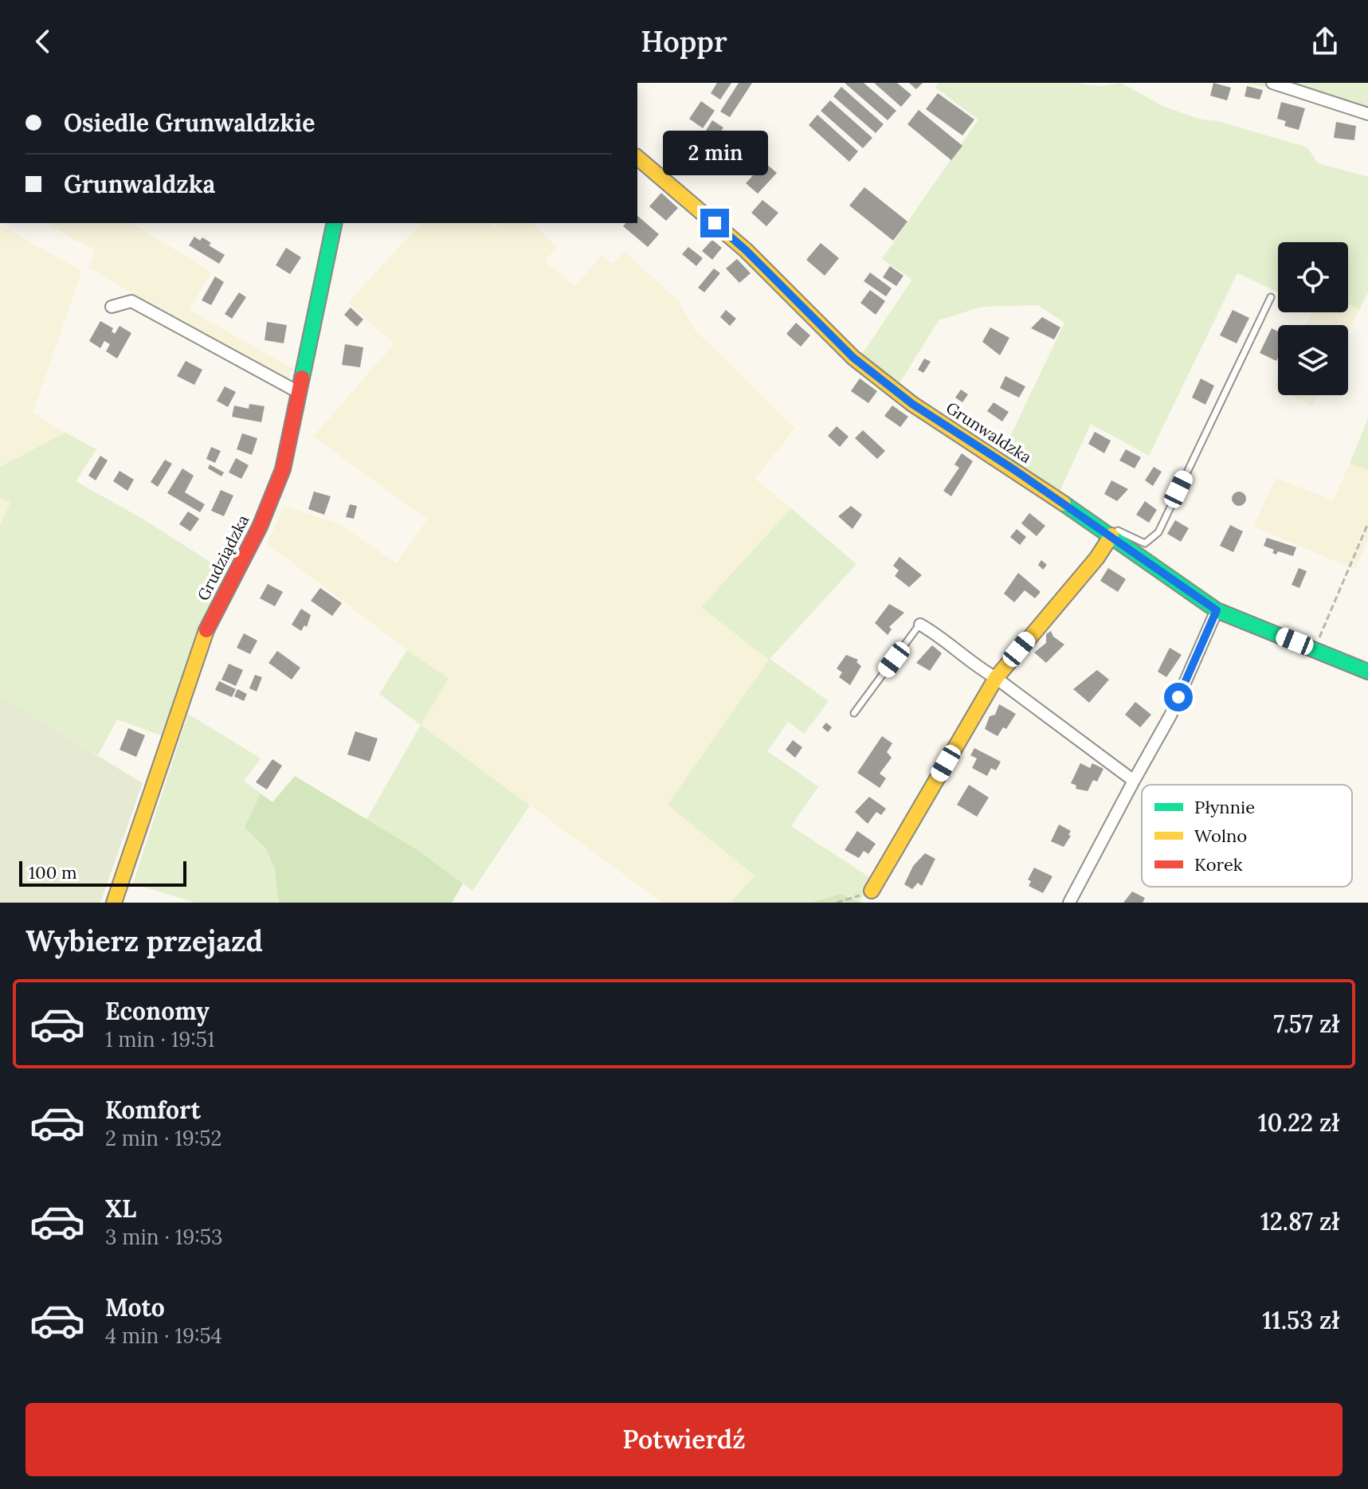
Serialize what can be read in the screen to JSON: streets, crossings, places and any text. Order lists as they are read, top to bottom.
{
  "streets": {
    "street": ["Grunwaldzka", "Grudziądzka"]
  },
  "legend": ["Płynnie", "Wolno", "Korek"],
  "scale_bar": "100 m",
  "page": {
    "header": "Hoppr",
    "banner": ["Osiedle Grunwaldzkie", "Grunwaldzka"],
    "bubble": "2 min",
    "scale": "100 m",
    "heading": "Wybierz przejazd",
    "list": [
      {
        "name": "Economy",
        "note": "1 min · 19:51",
        "value": "7.57 zł"
      },
      {
        "name": "Komfort",
        "note": "2 min · 19:52",
        "value": "10.22 zł"
      },
      {
        "name": "XL",
        "note": "3 min · 19:53",
        "value": "12.87 zł"
      },
      {
        "name": "Moto",
        "note": "4 min · 19:54",
        "value": "11.53 zł"
      }
    ],
    "buttons": "Potwierdź"
  }
}
